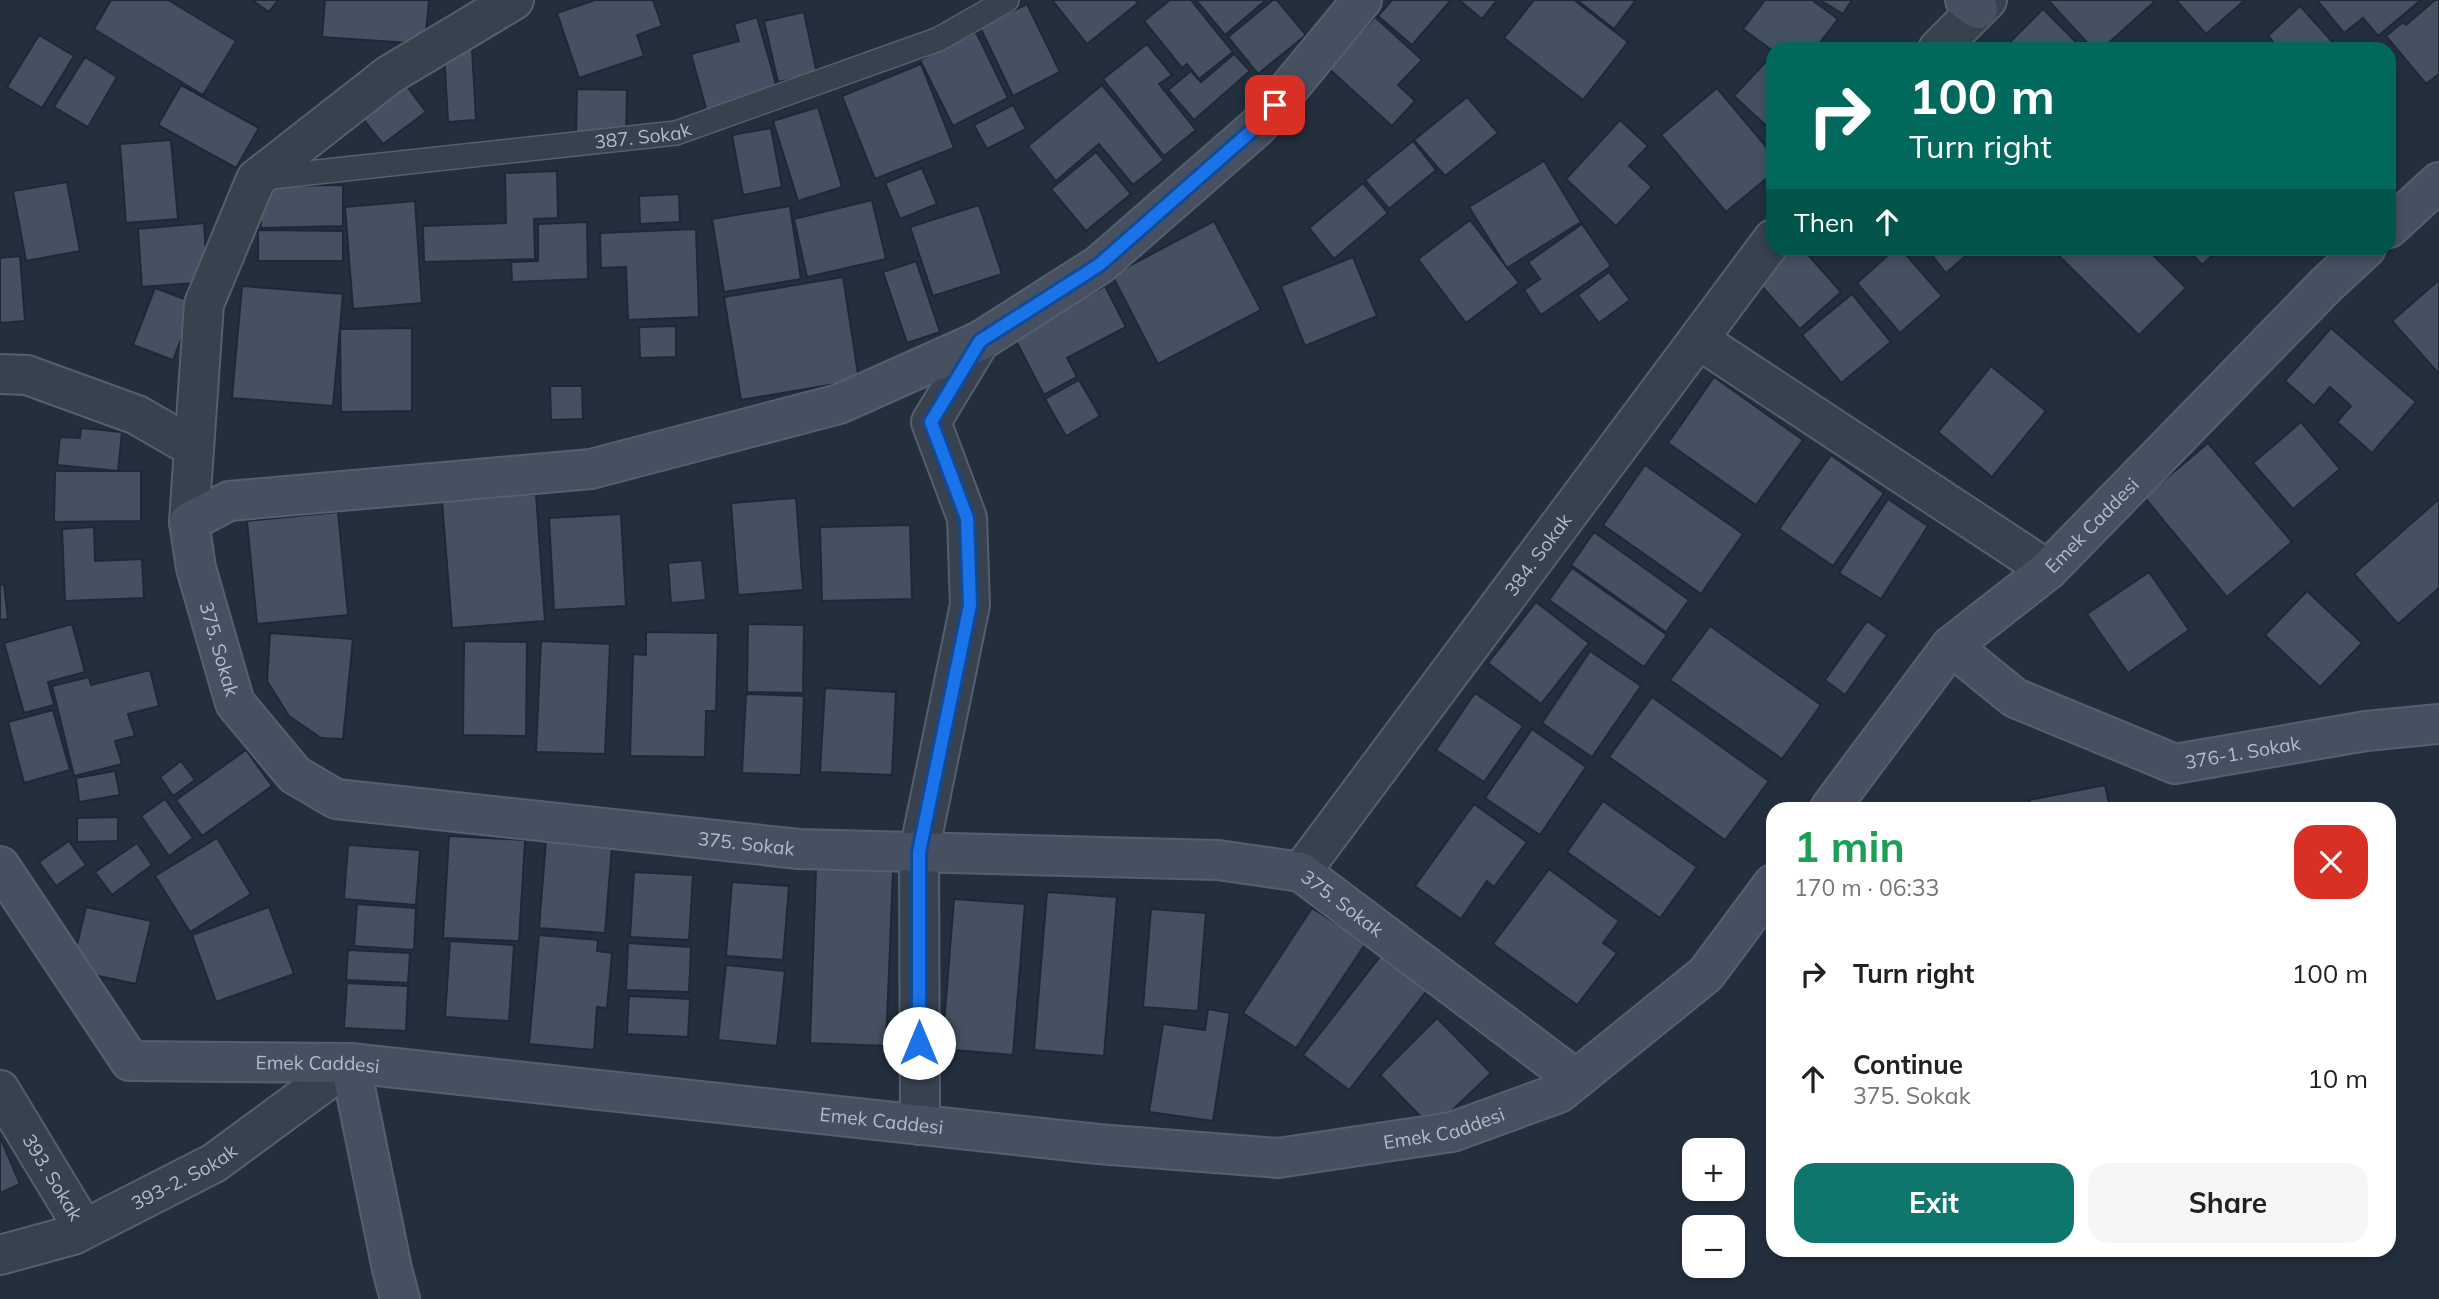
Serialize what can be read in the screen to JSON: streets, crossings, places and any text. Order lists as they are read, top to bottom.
{
  "streets": {
    "street": [
      "Emek Caddesi",
      "384. Sokak",
      "375. Sokak",
      "376-1. Sokak",
      "393-2. Sokak",
      "393. Sokak"
    ],
    "lane": ["387. Sokak"]
  },
  "crossings": [
    ["Emek Caddesi", "375. Sokak"],
    ["Emek Caddesi", "376-1. Sokak"],
    ["Emek Caddesi", "393-2. Sokak"],
    ["384. Sokak", "375. Sokak"],
    ["393-2. Sokak", "393. Sokak"]
  ],
  "page": {
    "turn": ["100 m", "Turn right"],
    "then": "Then",
    "heading": ["1 min", "170 m · 06:33"],
    "list": [
      {
        "name": "Turn right",
        "value": "100 m"
      },
      {
        "name": "Continue",
        "note": "375. Sokak",
        "value": "10 m"
      }
    ],
    "map_buttons": ["+", "−"],
    "buttons": ["Exit", "Share"]
  }
}
